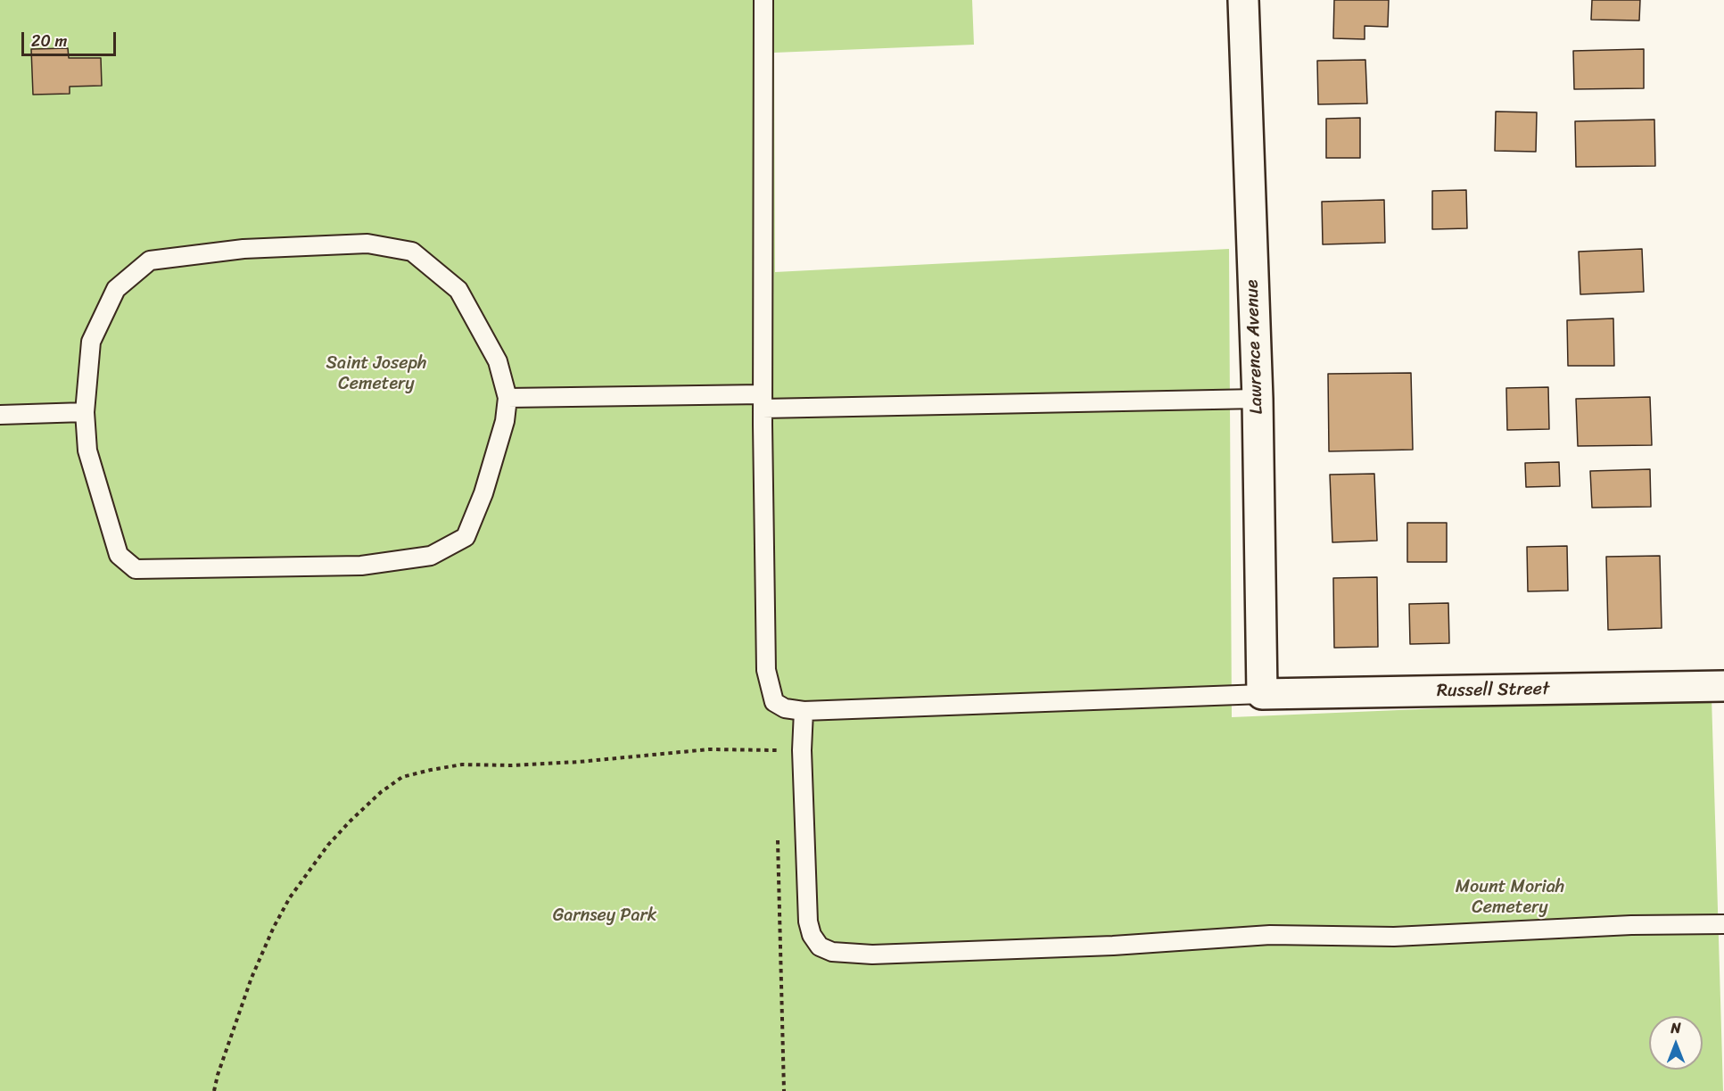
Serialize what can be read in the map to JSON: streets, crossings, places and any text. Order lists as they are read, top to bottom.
{
  "streets": {
    "street": ["Lawrence Avenue", "Russell Street"]
  },
  "crossings": [
    ["Lawrence Avenue", "Russell Street"]
  ],
  "parks": ["Saint Joseph Cemetery", "Mount Moriah Cemetery", "Garnsey Park"],
  "scale_bar": "20 m",
  "north": "top"
}
